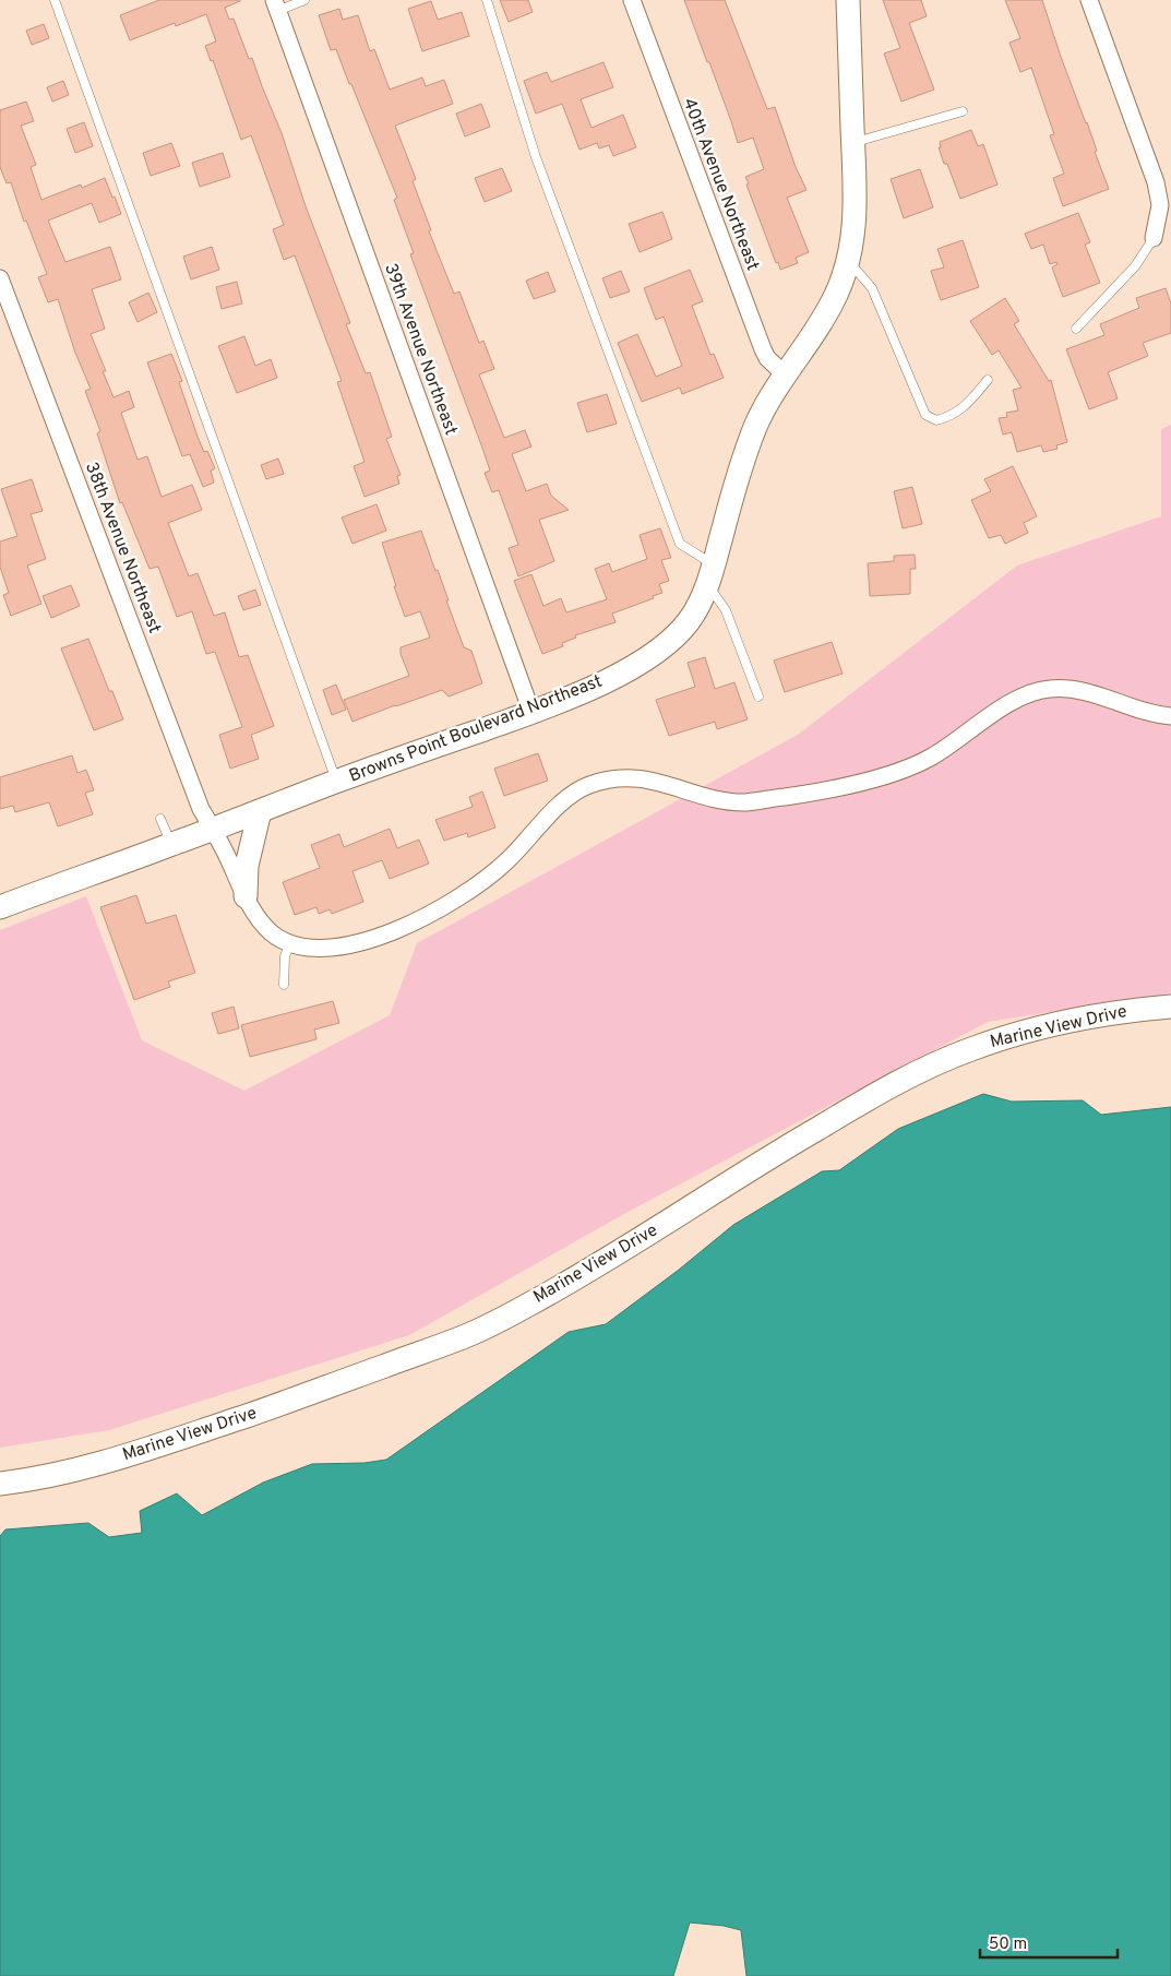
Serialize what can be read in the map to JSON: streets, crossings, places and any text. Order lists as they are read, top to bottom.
{
  "streets": {
    "street": [
      "40th Avenue Northeast",
      "39th Avenue Northeast",
      "38th Avenue Northeast",
      "Browns Point Boulevard Northeast",
      "Marine View Drive"
    ]
  },
  "crossings": [
    ["40th Avenue Northeast", "Browns Point Boulevard Northeast"],
    ["39th Avenue Northeast", "Browns Point Boulevard Northeast"],
    ["38th Avenue Northeast", "Browns Point Boulevard Northeast"]
  ],
  "scale_bar": "50 m"
}
